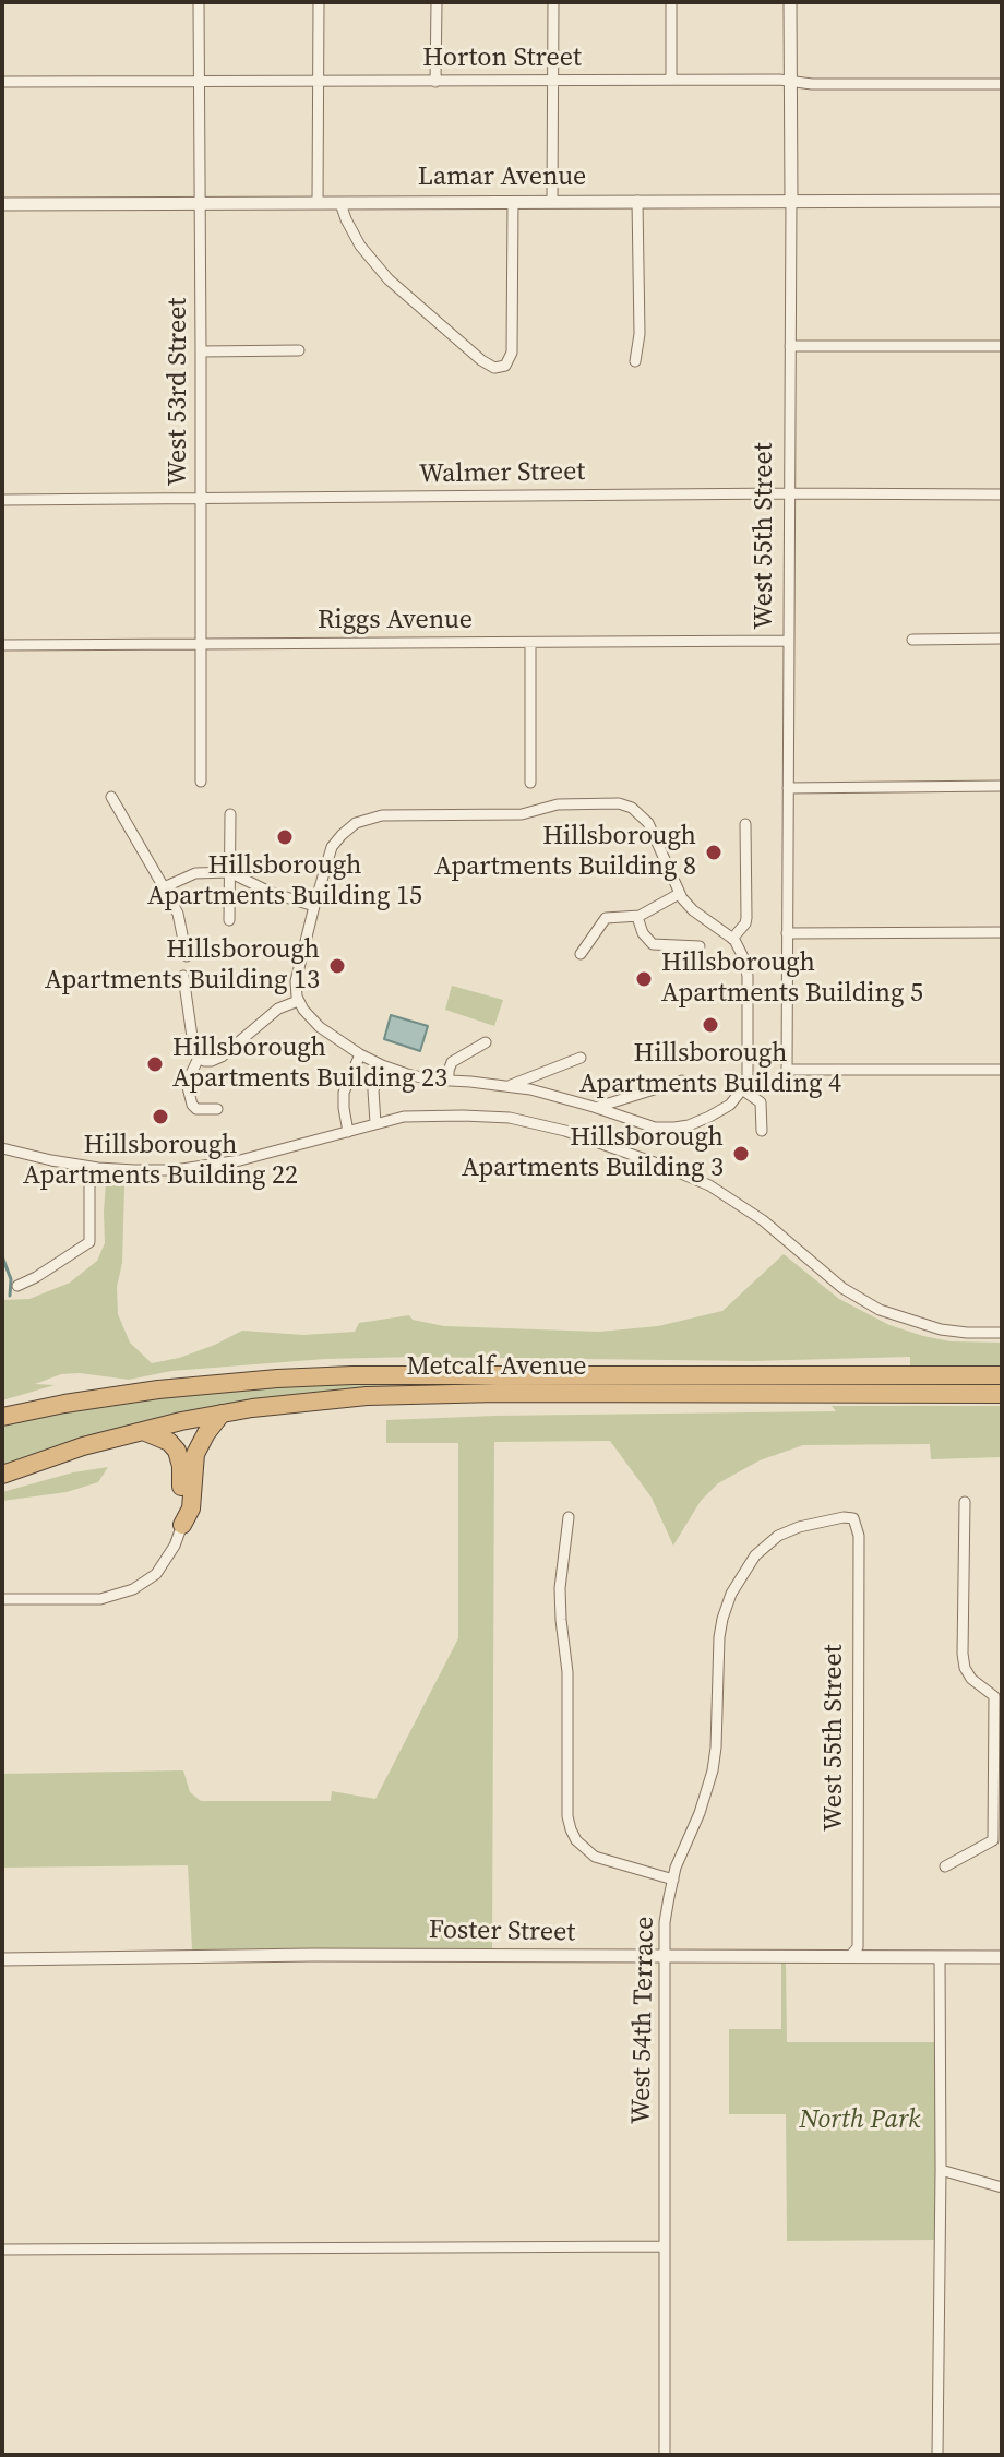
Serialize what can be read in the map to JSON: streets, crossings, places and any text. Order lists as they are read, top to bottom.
{
  "streets": {
    "highway": ["Metcalf Avenue"],
    "street": [
      "Horton Street",
      "Lamar Avenue",
      "West 53rd Street",
      "Walmer Street",
      "West 55th Street",
      "Riggs Avenue",
      "Foster Street",
      "West 54th Terrace"
    ]
  },
  "crossings": [
    ["Horton Street", "West 53rd Street"],
    ["Horton Street", "West 55th Street"],
    ["Lamar Avenue", "West 53rd Street"],
    ["Lamar Avenue", "West 55th Street"],
    ["West 53rd Street", "Walmer Street"],
    ["West 53rd Street", "Riggs Avenue"],
    ["Walmer Street", "West 55th Street"],
    ["West 55th Street", "Riggs Avenue"],
    ["West 55th Street", "Foster Street"],
    ["West 55th Street", "West 54th Terrace"],
    ["Foster Street", "West 54th Terrace"]
  ],
  "parks": ["North Park"],
  "places": [
    "Hillsborough Apartments Building 15",
    "Hillsborough Apartments Building 8",
    "Hillsborough Apartments Building 13",
    "Hillsborough Apartments Building 5",
    "Hillsborough Apartments Building 4",
    "Hillsborough Apartments Building 23",
    "Hillsborough Apartments Building 22",
    "Hillsborough Apartments Building 3"
  ]
}
